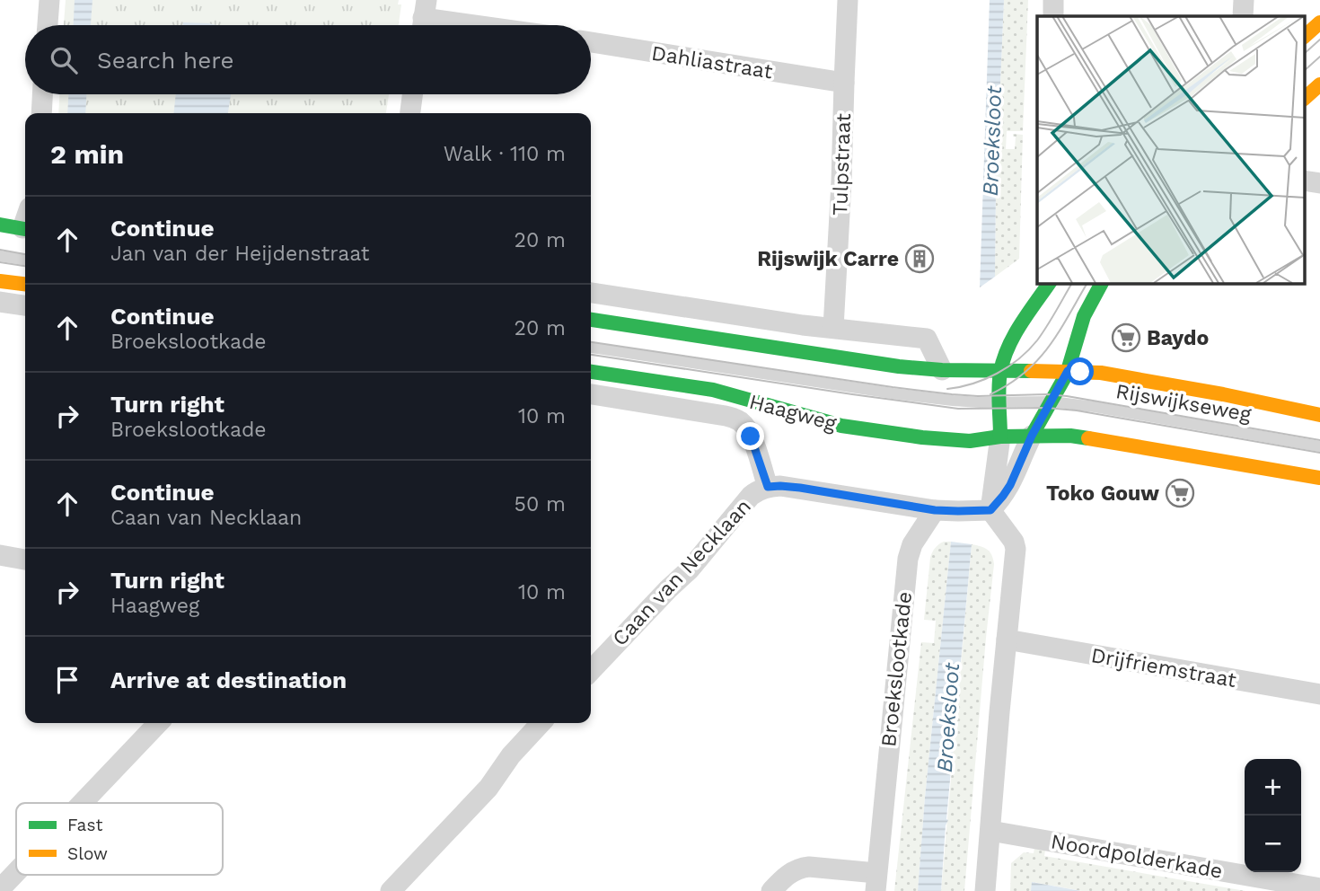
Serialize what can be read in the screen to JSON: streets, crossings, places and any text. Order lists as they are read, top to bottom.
{
  "streets": {
    "main road": ["Rijswijkseweg", "Haagweg"],
    "street": [
      "Dahliastraat",
      "Tulpstraat",
      "Caan van Necklaan",
      "Drijfriemstraat",
      "Broekslootkade",
      "Noordpolderkade"
    ]
  },
  "crossings": [
    ["Dahliastraat", "Tulpstraat"],
    ["Rijswijkseweg", "Haagweg"],
    ["Haagweg", "Caan van Necklaan"],
    ["Caan van Necklaan", "Broekslootkade"]
  ],
  "water": ["Broeksloot"],
  "places": {
    "building": ["Rijswijk Carre"],
    "supermarket": ["Baydo", "Toko Gouw"]
  },
  "legend": ["Fast", "Slow"],
  "page": {
    "search": "Search here",
    "heading": ["2 min", "Walk · 110 m"],
    "list": [
      ["Continue", "Jan van der Heijdenstraat", "20 m"],
      ["Continue", "Broekslootkade", "20 m"],
      ["Turn right", "Broekslootkade", "10 m"],
      ["Continue", "Caan van Necklaan", "50 m"],
      ["Turn right", "Haagweg", "10 m"],
      "Arrive at destination"
    ],
    "map_buttons": ["+", "−"]
  }
}
